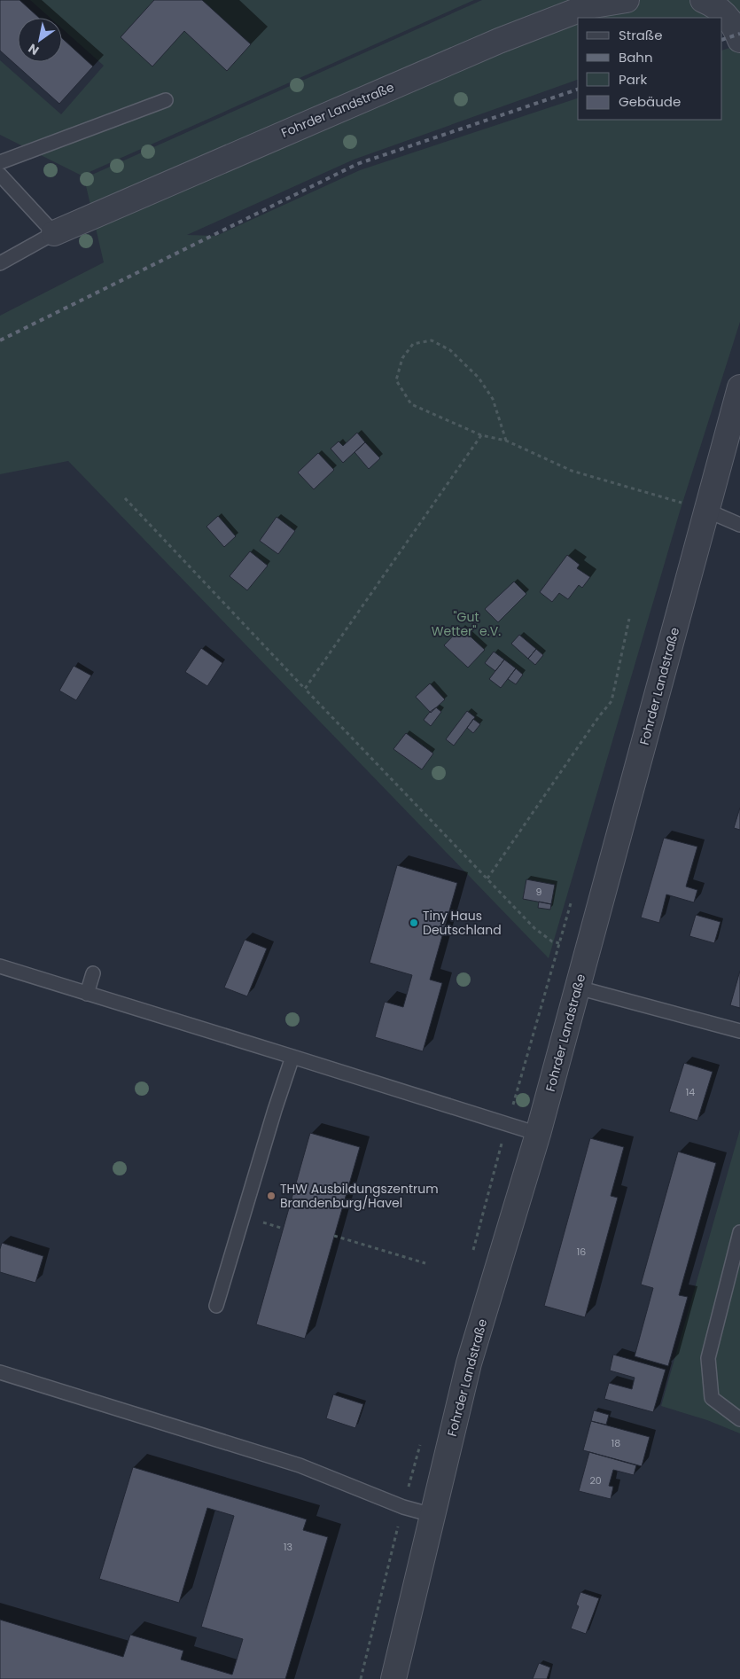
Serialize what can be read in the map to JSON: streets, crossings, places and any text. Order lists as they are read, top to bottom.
{
  "streets": {
    "street": ["Fohrder Landstraße"]
  },
  "parks": ["\"Gut Wetter\" e.V."],
  "places": ["Tiny Haus Deutschland", "THW Ausbildungszentrum Brandenburg/Havel"],
  "house_numbers": [
    "9",
    "14",
    "16",
    "18",
    "20",
    "13"
  ],
  "legend": [
    "Straße",
    "Bahn",
    "Park",
    "Gebäude"
  ],
  "north": "bottom left"
}
